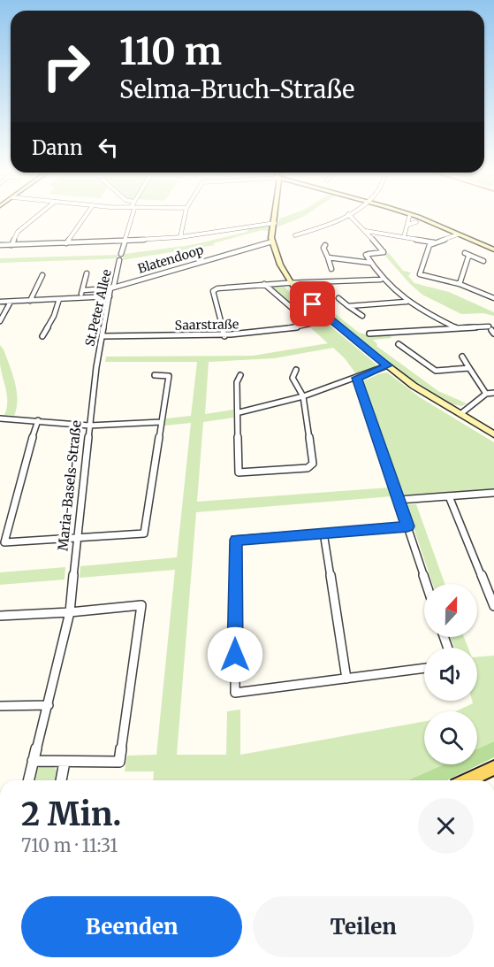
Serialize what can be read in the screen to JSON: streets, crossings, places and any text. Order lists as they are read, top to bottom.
{
  "streets": {
    "street": [
      "Blatendoop",
      "St.Peter Allee",
      "Saarstraße",
      "Maria-Basels-Straße"
    ]
  },
  "crossings": [
    ["Blatendoop", "St.Peter Allee"],
    ["St.Peter Allee", "Saarstraße"],
    ["St.Peter Allee", "Maria-Basels-Straße"]
  ],
  "north": "top",
  "page": {
    "turn": ["110 m", "Selma-Bruch-Straße"],
    "then": "Dann",
    "heading": ["2 Min.", "710 m · 11:31"],
    "buttons": ["Beenden", "Teilen"]
  }
}
